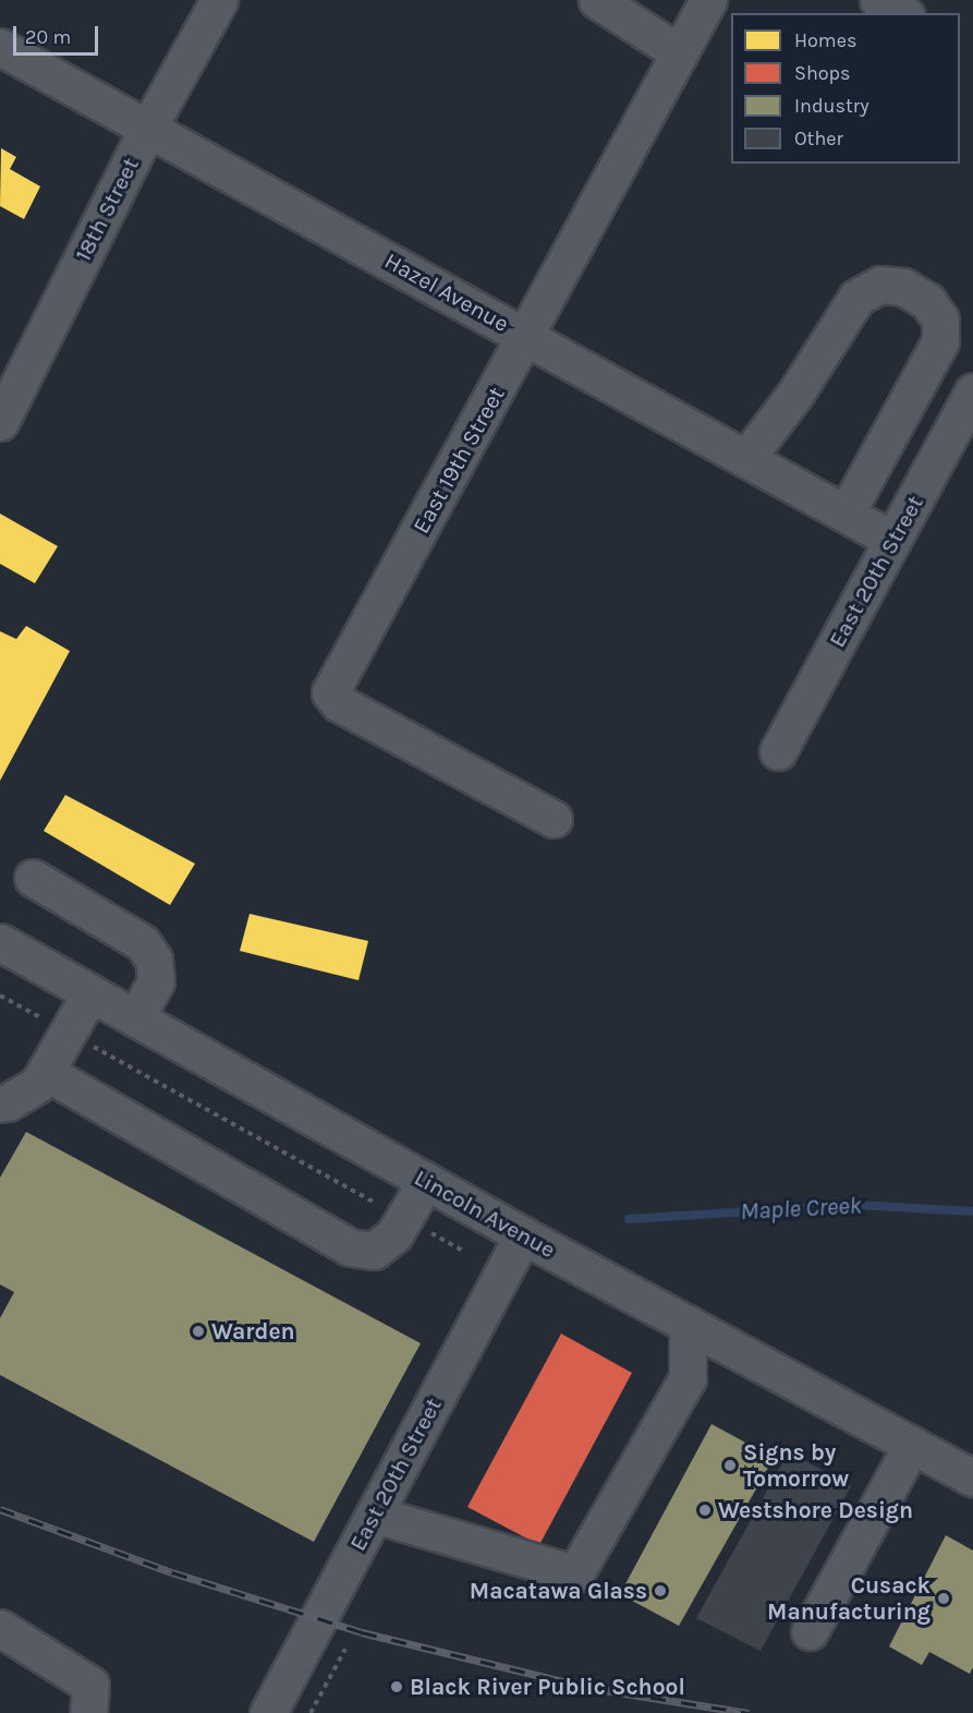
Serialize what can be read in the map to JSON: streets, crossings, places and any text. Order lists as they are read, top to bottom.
{
  "streets": {
    "street": [
      "18th Street",
      "Hazel Avenue",
      "East 19th Street",
      "East 20th Street",
      "Lincoln Avenue"
    ]
  },
  "crossings": [
    ["18th Street", "Hazel Avenue"],
    ["Hazel Avenue", "East 19th Street"],
    ["Hazel Avenue", "East 20th Street"],
    ["East 20th Street", "Lincoln Avenue"]
  ],
  "water": ["Maple Creek"],
  "places": [
    "Warden",
    "Signs by Tomorrow",
    "Westshore Design",
    "Macatawa Glass",
    "Cusack Manufacturing",
    "Black River Public School"
  ],
  "legend": [
    "Homes",
    "Shops",
    "Industry",
    "Other"
  ],
  "scale_bar": "20 m"
}
